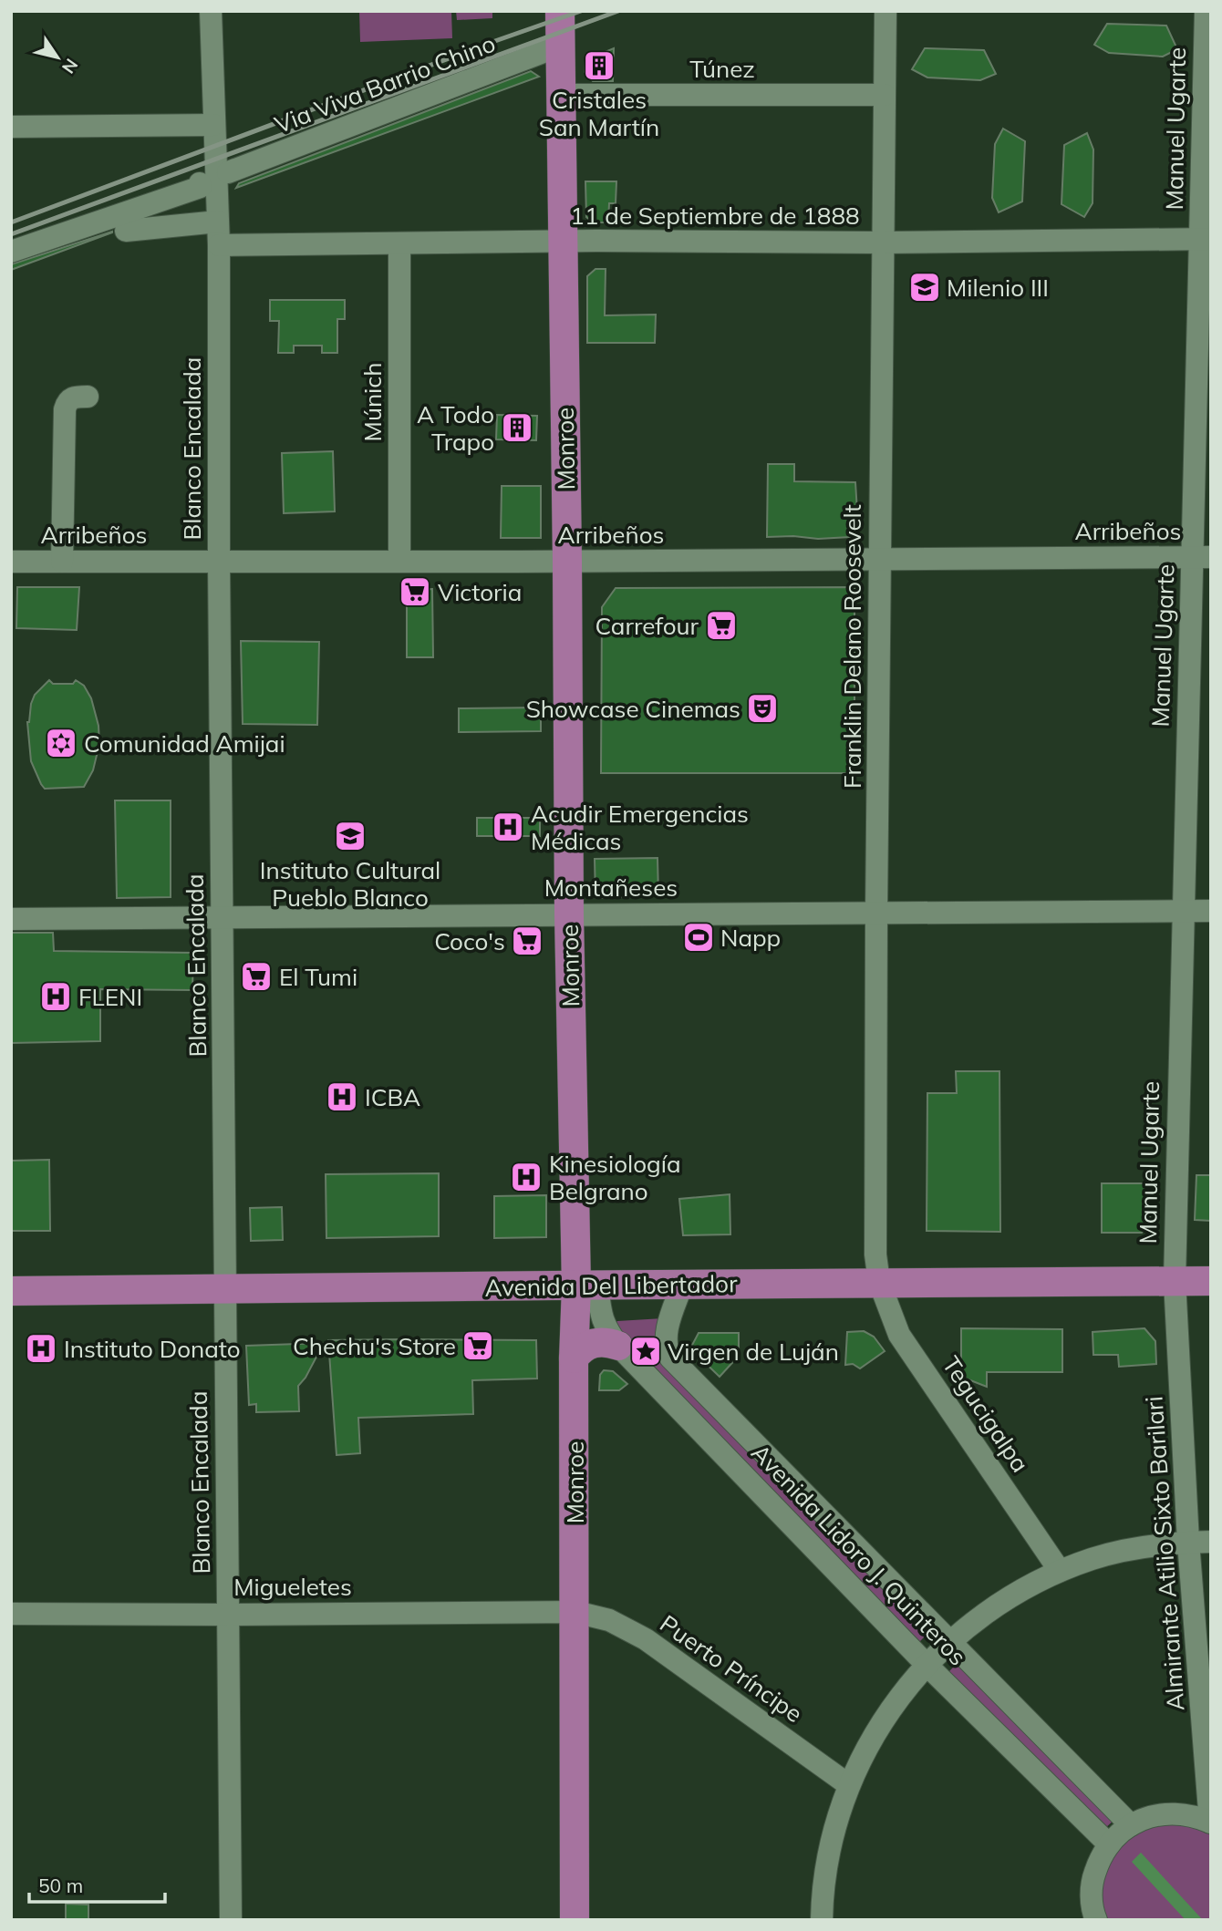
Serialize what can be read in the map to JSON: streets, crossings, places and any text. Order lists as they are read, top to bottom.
{
  "streets": {
    "main road": ["Monroe", "Avenida Del Libertador"],
    "street": [
      "Túnez",
      "Via Viva Barrio Chino",
      "Manuel Ugarte",
      "11 de Septiembre de 1888",
      "Múnich",
      "Blanco Encalada",
      "Arribeños",
      "Franklin Delano Roosevelt",
      "Montañeses",
      "Tegucigalpa",
      "Almirante Atilio Sixto Barilari",
      "Avenida Lidoro J. Quinteros",
      "Migueletes",
      "Puerto Príncipe"
    ]
  },
  "crossings": [
    ["Túnez", "Monroe"],
    ["Túnez", "Franklin Delano Roosevelt"],
    ["Via Viva Barrio Chino", "Monroe"],
    ["Manuel Ugarte", "11 de Septiembre de 1888"],
    ["Manuel Ugarte", "Arribeños"],
    ["Manuel Ugarte", "Montañeses"],
    ["Manuel Ugarte", "Avenida Del Libertador"],
    ["Manuel Ugarte", "Almirante Atilio Sixto Barilari"],
    ["11 de Septiembre de 1888", "Múnich"],
    ["11 de Septiembre de 1888", "Blanco Encalada"],
    ["11 de Septiembre de 1888", "Monroe"],
    ["11 de Septiembre de 1888", "Franklin Delano Roosevelt"],
    ["Múnich", "Arribeños"],
    ["Blanco Encalada", "Arribeños"],
    ["Blanco Encalada", "Montañeses"],
    ["Blanco Encalada", "Avenida Del Libertador"],
    ["Blanco Encalada", "Migueletes"],
    ["Monroe", "Arribeños"],
    ["Monroe", "Montañeses"],
    ["Monroe", "Avenida Del Libertador"],
    ["Monroe", "Avenida Lidoro J. Quinteros"],
    ["Monroe", "Migueletes"],
    ["Monroe", "Puerto Príncipe"],
    ["Arribeños", "Franklin Delano Roosevelt"],
    ["Franklin Delano Roosevelt", "Montañeses"],
    ["Franklin Delano Roosevelt", "Avenida Del Libertador"],
    ["Franklin Delano Roosevelt", "Tegucigalpa"],
    ["Avenida Del Libertador", "Tegucigalpa"],
    ["Avenida Del Libertador", "Almirante Atilio Sixto Barilari"],
    ["Avenida Del Libertador", "Avenida Lidoro J. Quinteros"],
    ["Migueletes", "Puerto Príncipe"]
  ],
  "places": {
    "building": ["Cristales San Martín", "A Todo Trapo"],
    "school or university": ["Milenio III", "Instituto Cultural Pueblo Blanco"],
    "supermarket": [
      "Victoria",
      "Carrefour",
      "Coco's",
      "El Tumi",
      "Chechu's Store"
    ],
    "theatre": ["Showcase Cinemas"],
    "synagogue": ["Comunidad Amijai"],
    "hospital": [
      "Acudir Emergencias Médicas",
      "FLENI",
      "ICBA",
      "Kinesiología Belgrano",
      "Instituto Donato"
    ],
    "sports": ["Napp"],
    "place": ["Virgen de Luján"]
  },
  "scale_bar": "50 m",
  "north": "bottom right"
}
